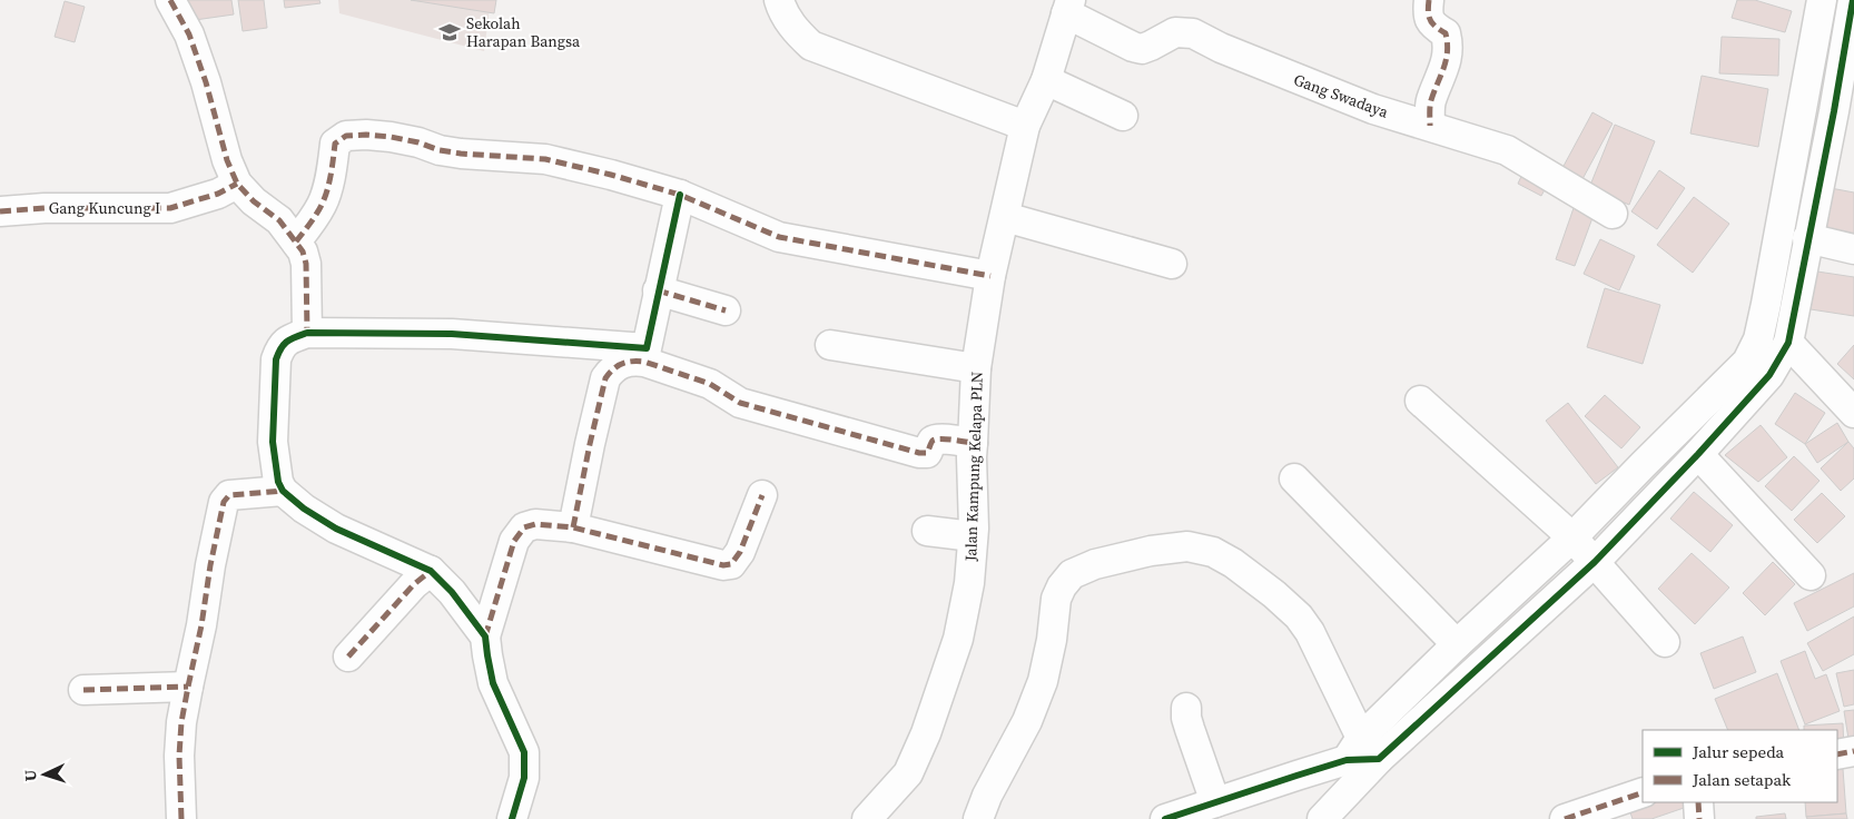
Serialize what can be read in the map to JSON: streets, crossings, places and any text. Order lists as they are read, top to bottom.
{
  "streets": {
    "street": ["Gang Swadaya", "Gang Kuncung I", "Jalan Kampung Kelapa PLN"]
  },
  "crossings": [
    ["Gang Swadaya", "Jalan Kampung Kelapa PLN"]
  ],
  "places": {
    "school or university": ["Sekolah Harapan Bangsa"]
  },
  "legend": ["Jalur sepeda", "Jalan setapak"],
  "north": "left"
}
